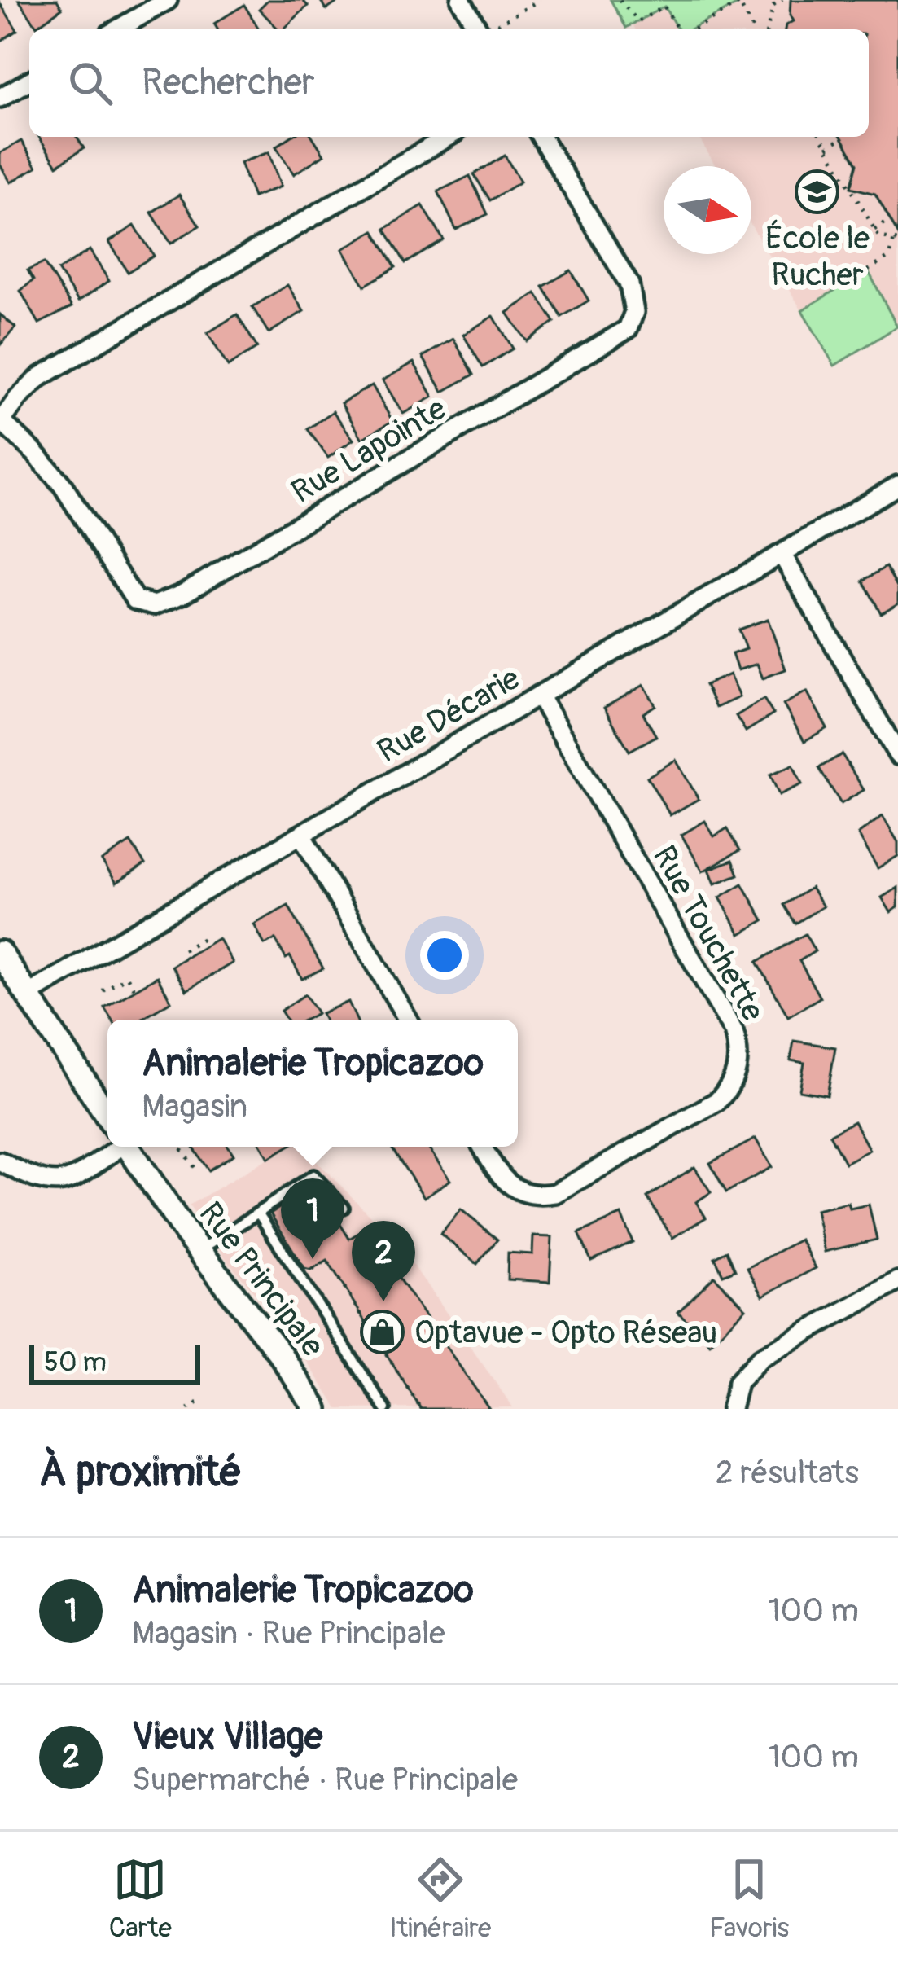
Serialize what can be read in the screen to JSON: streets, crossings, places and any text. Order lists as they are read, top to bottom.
{
  "streets": {
    "street": [
      "Rue Lapointe",
      "Rue Décarie",
      "Rue Touchette",
      "Rue Principale"
    ]
  },
  "crossings": [
    ["Rue Décarie", "Rue Touchette"],
    ["Rue Décarie", "Rue Principale"]
  ],
  "places": {
    "school or university": ["École le Rucher"],
    "shop": ["Optavue - Opto Réseau"]
  },
  "scale_bar": "50 m",
  "north": "right",
  "page": {
    "search": "Rechercher",
    "popup": ["Animalerie Tropicazoo", "Magasin"],
    "pins": ["1", "2"],
    "scale": "50 m",
    "heading": ["À proximité", "2 résultats"],
    "list": [
      {
        "mark": "1",
        "name": "Animalerie Tropicazoo",
        "note": "Magasin · Rue Principale",
        "value": "100 m"
      },
      {
        "mark": "2",
        "name": "Vieux Village",
        "note": "Supermarché · Rue Principale",
        "value": "100 m"
      }
    ],
    "nav": ["Carte", "Itinéraire", "Favoris"]
  }
}
